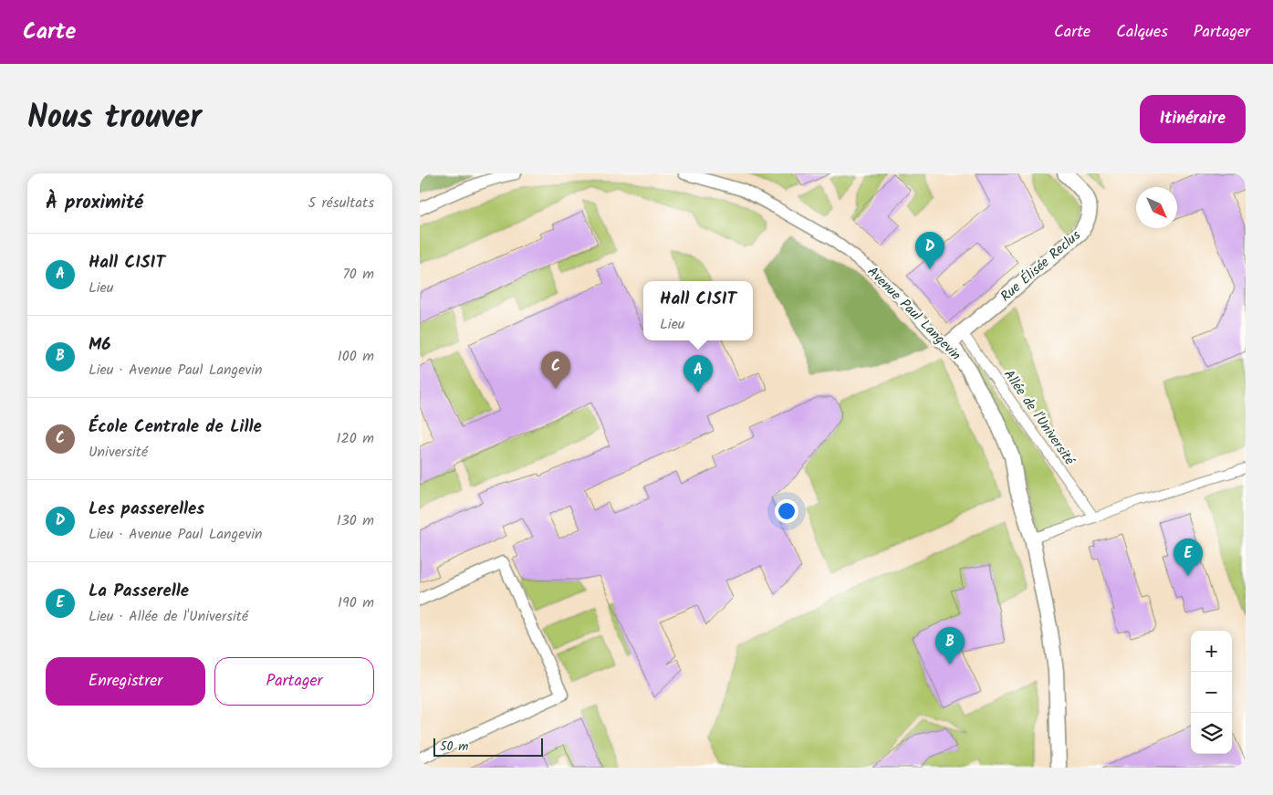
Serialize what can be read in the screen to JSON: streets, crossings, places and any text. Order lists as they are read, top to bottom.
{
  "streets": {
    "street": ["Rue Élisée Reclus", "Avenue Paul Langevin", "Allée de l'Université"]
  },
  "crossings": [
    ["Rue Élisée Reclus", "Avenue Paul Langevin"],
    ["Rue Élisée Reclus", "Allée de l'Université"]
  ],
  "scale_bar": "50 m",
  "north": "bottom right",
  "page": {
    "header": "Carte",
    "nav": ["Carte", "Calques", "Partager"],
    "title": "Nous trouver",
    "buttons": [
      "Itinéraire",
      ["Enregistrer", "Partager"]
    ],
    "heading": ["À proximité", "5 résultats"],
    "pins": [
      "D",
      "C",
      "A",
      "E",
      "B"
    ],
    "list": [
      {
        "mark": "A",
        "name": "Hall CISIT",
        "note": "Lieu",
        "value": "70 m"
      },
      {
        "mark": "B",
        "name": "M6",
        "note": "Lieu · Avenue Paul Langevin",
        "value": "100 m"
      },
      {
        "mark": "C",
        "name": "École Centrale de Lille",
        "note": "Université",
        "value": "120 m"
      },
      {
        "mark": "D",
        "name": "Les passerelles",
        "note": "Lieu · Avenue Paul Langevin",
        "value": "130 m"
      },
      {
        "mark": "E",
        "name": "La Passerelle",
        "note": "Lieu · Allée de l'Université",
        "value": "190 m"
      }
    ],
    "popup": ["Hall CISIT", "Lieu"],
    "map_buttons": ["+", "−"],
    "scale": "50 m"
  }
}
